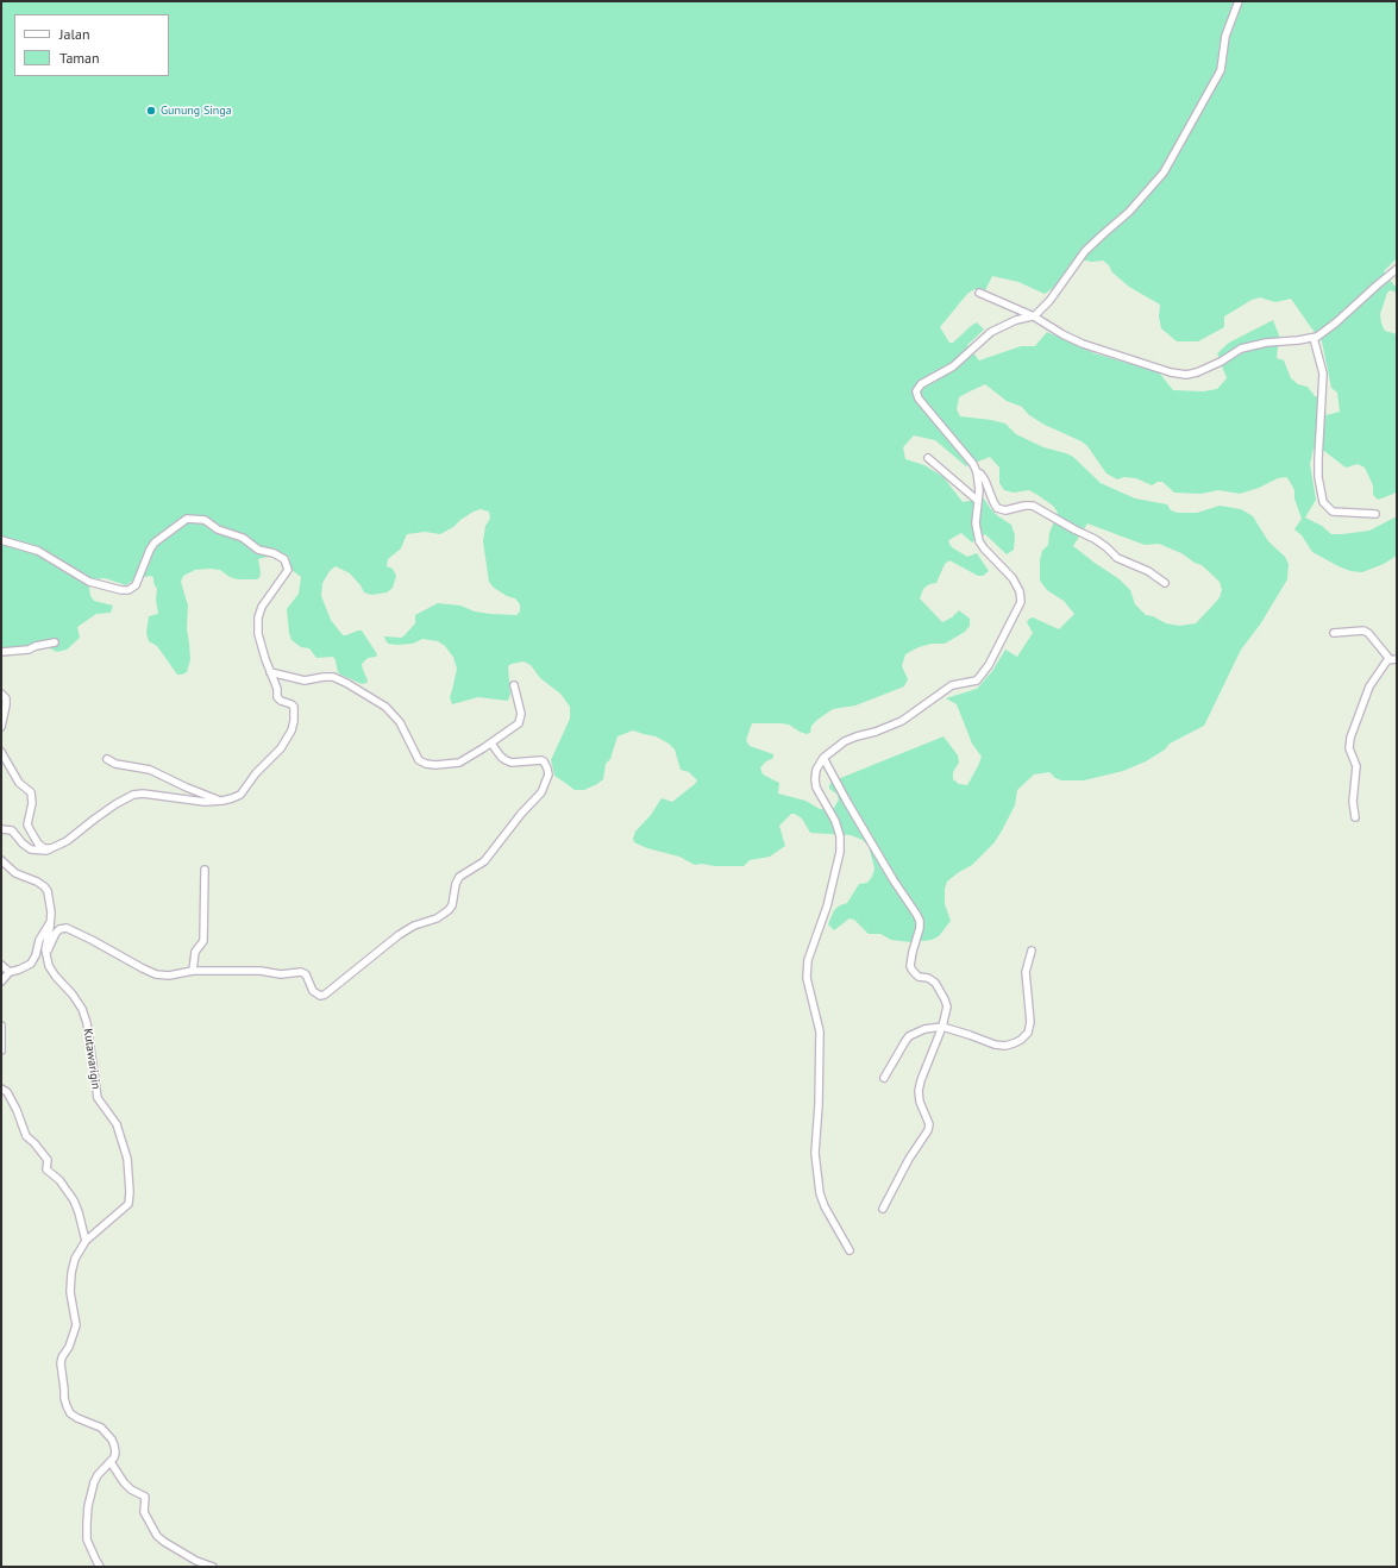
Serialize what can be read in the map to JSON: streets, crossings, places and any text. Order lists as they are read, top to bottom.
{
  "streets": {
    "street": ["Kutawarigin"]
  },
  "places": ["Gunung Singa"],
  "legend": ["Jalan", "Taman"]
}
